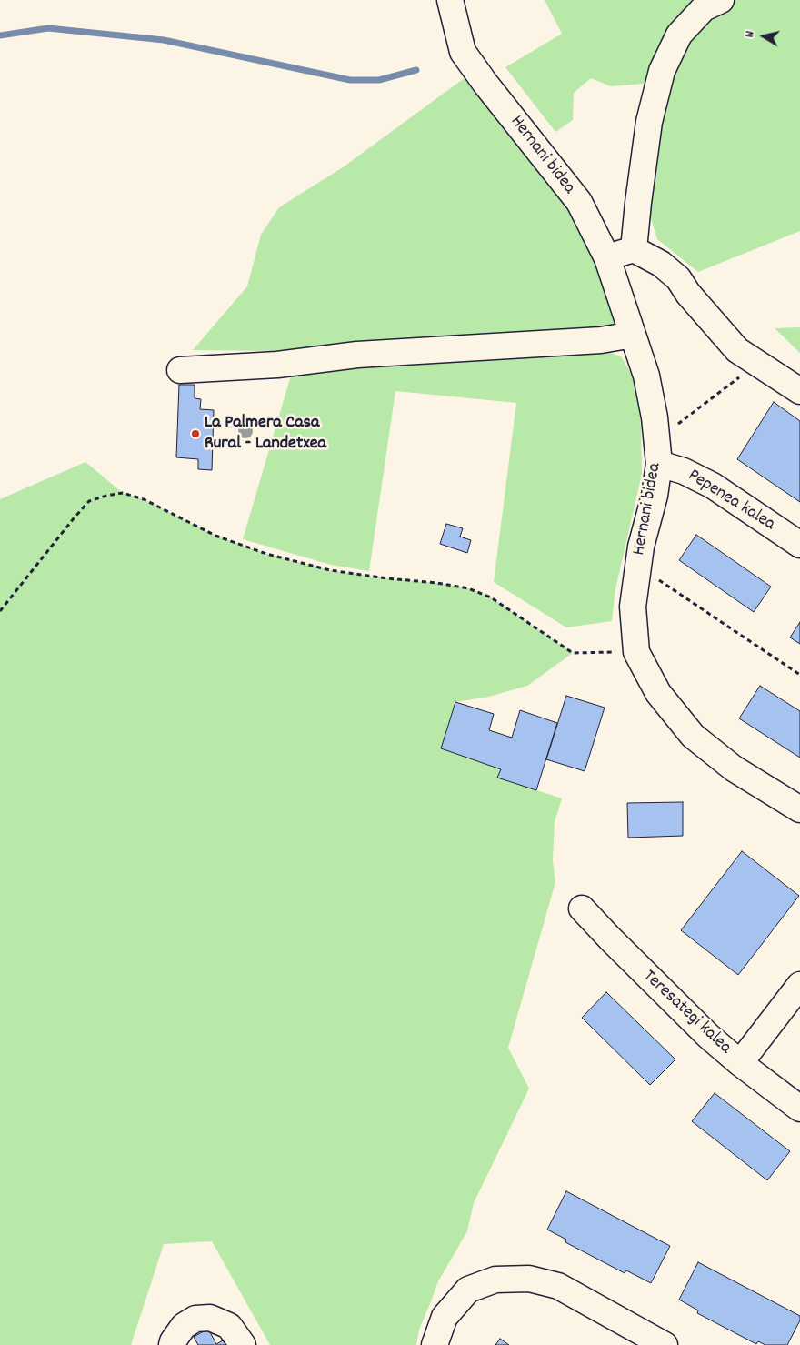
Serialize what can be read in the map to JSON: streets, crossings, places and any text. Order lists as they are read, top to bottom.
{
  "streets": {
    "street": ["Hernani bidea", "Pepenea kalea", "Teresategi kalea"]
  },
  "crossings": [
    ["Hernani bidea", "Pepenea kalea"]
  ],
  "places": ["La Palmera Casa Rural - Landetxea"],
  "north": "left"
}
